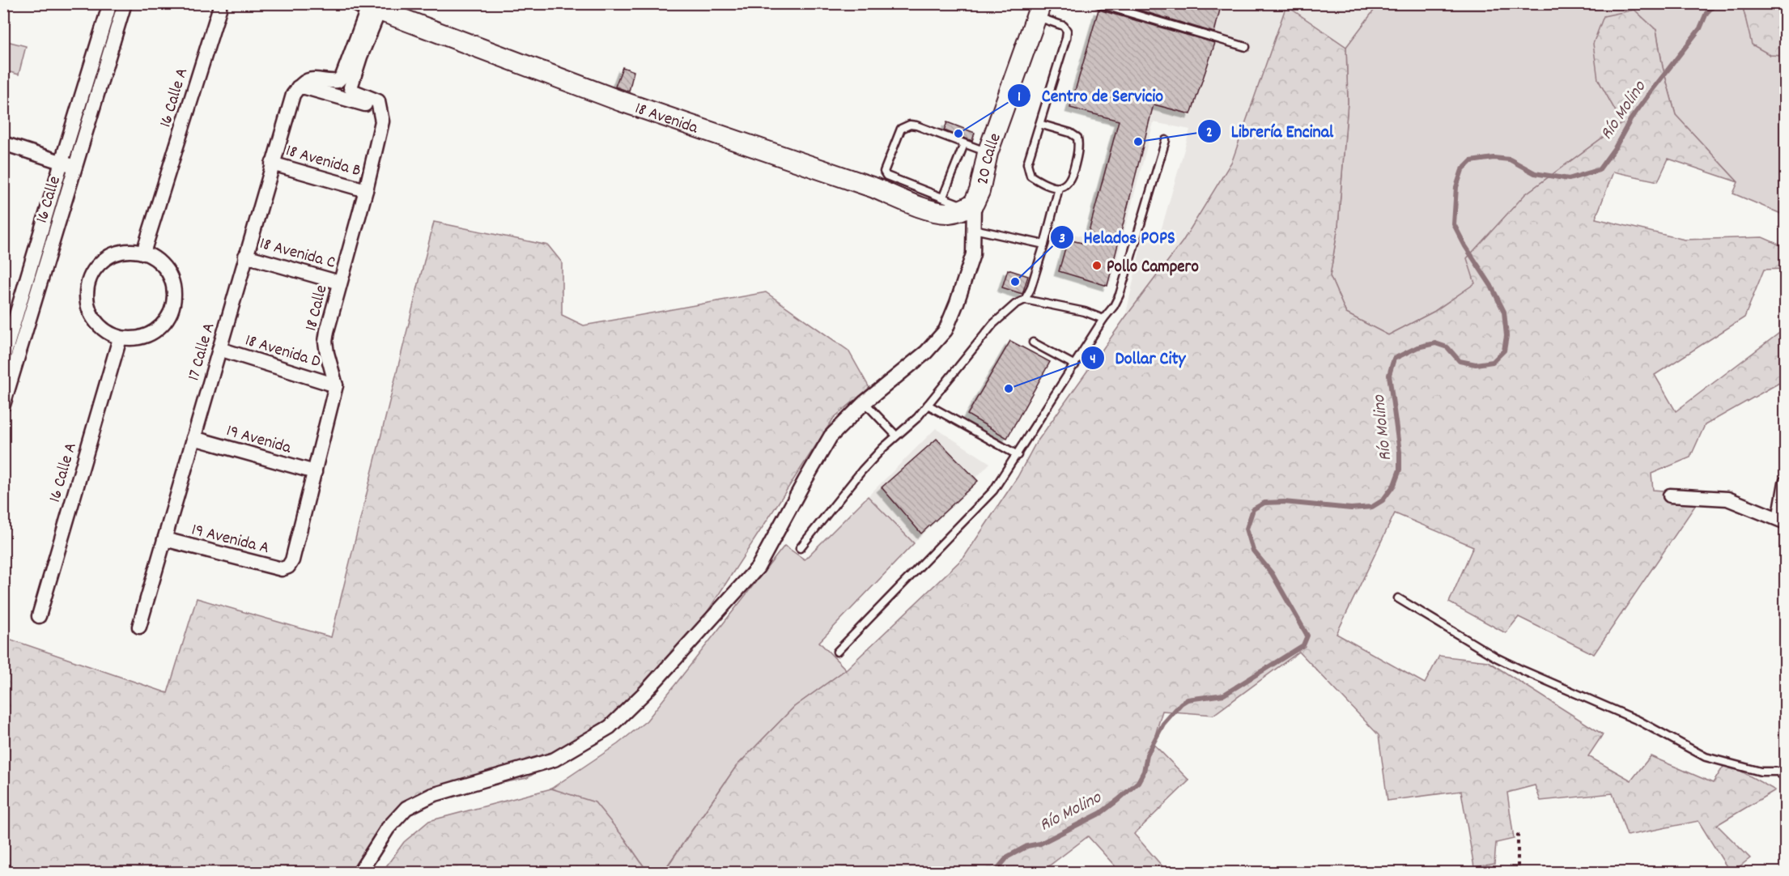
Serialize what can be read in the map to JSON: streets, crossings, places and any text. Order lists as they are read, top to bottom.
{
  "streets": {
    "street": [
      "16 Calle A",
      "18 Avenida",
      "20 Calle",
      "18 Avenida B",
      "16 Calle",
      "18 Avenida C",
      "18 Calle",
      "18 Avenida D",
      "17 Calle A",
      "19 Avenida",
      "19 Avenida A"
    ]
  },
  "crossings": [
    ["18 Avenida", "20 Calle"],
    ["18 Avenida B", "18 Calle"],
    ["18 Avenida B", "17 Calle A"],
    ["18 Avenida C", "18 Calle"],
    ["18 Avenida C", "17 Calle A"],
    ["18 Calle", "18 Avenida D"],
    ["18 Calle", "19 Avenida"],
    ["18 Calle", "19 Avenida A"],
    ["18 Avenida D", "17 Calle A"],
    ["17 Calle A", "19 Avenida"],
    ["17 Calle A", "19 Avenida A"]
  ],
  "water": ["Río Molino"],
  "places": [
    "Centro de Servicio",
    "Librería Encinal",
    "Pollo Campero",
    "Helados POPS",
    "Dollar City"
  ]
}
